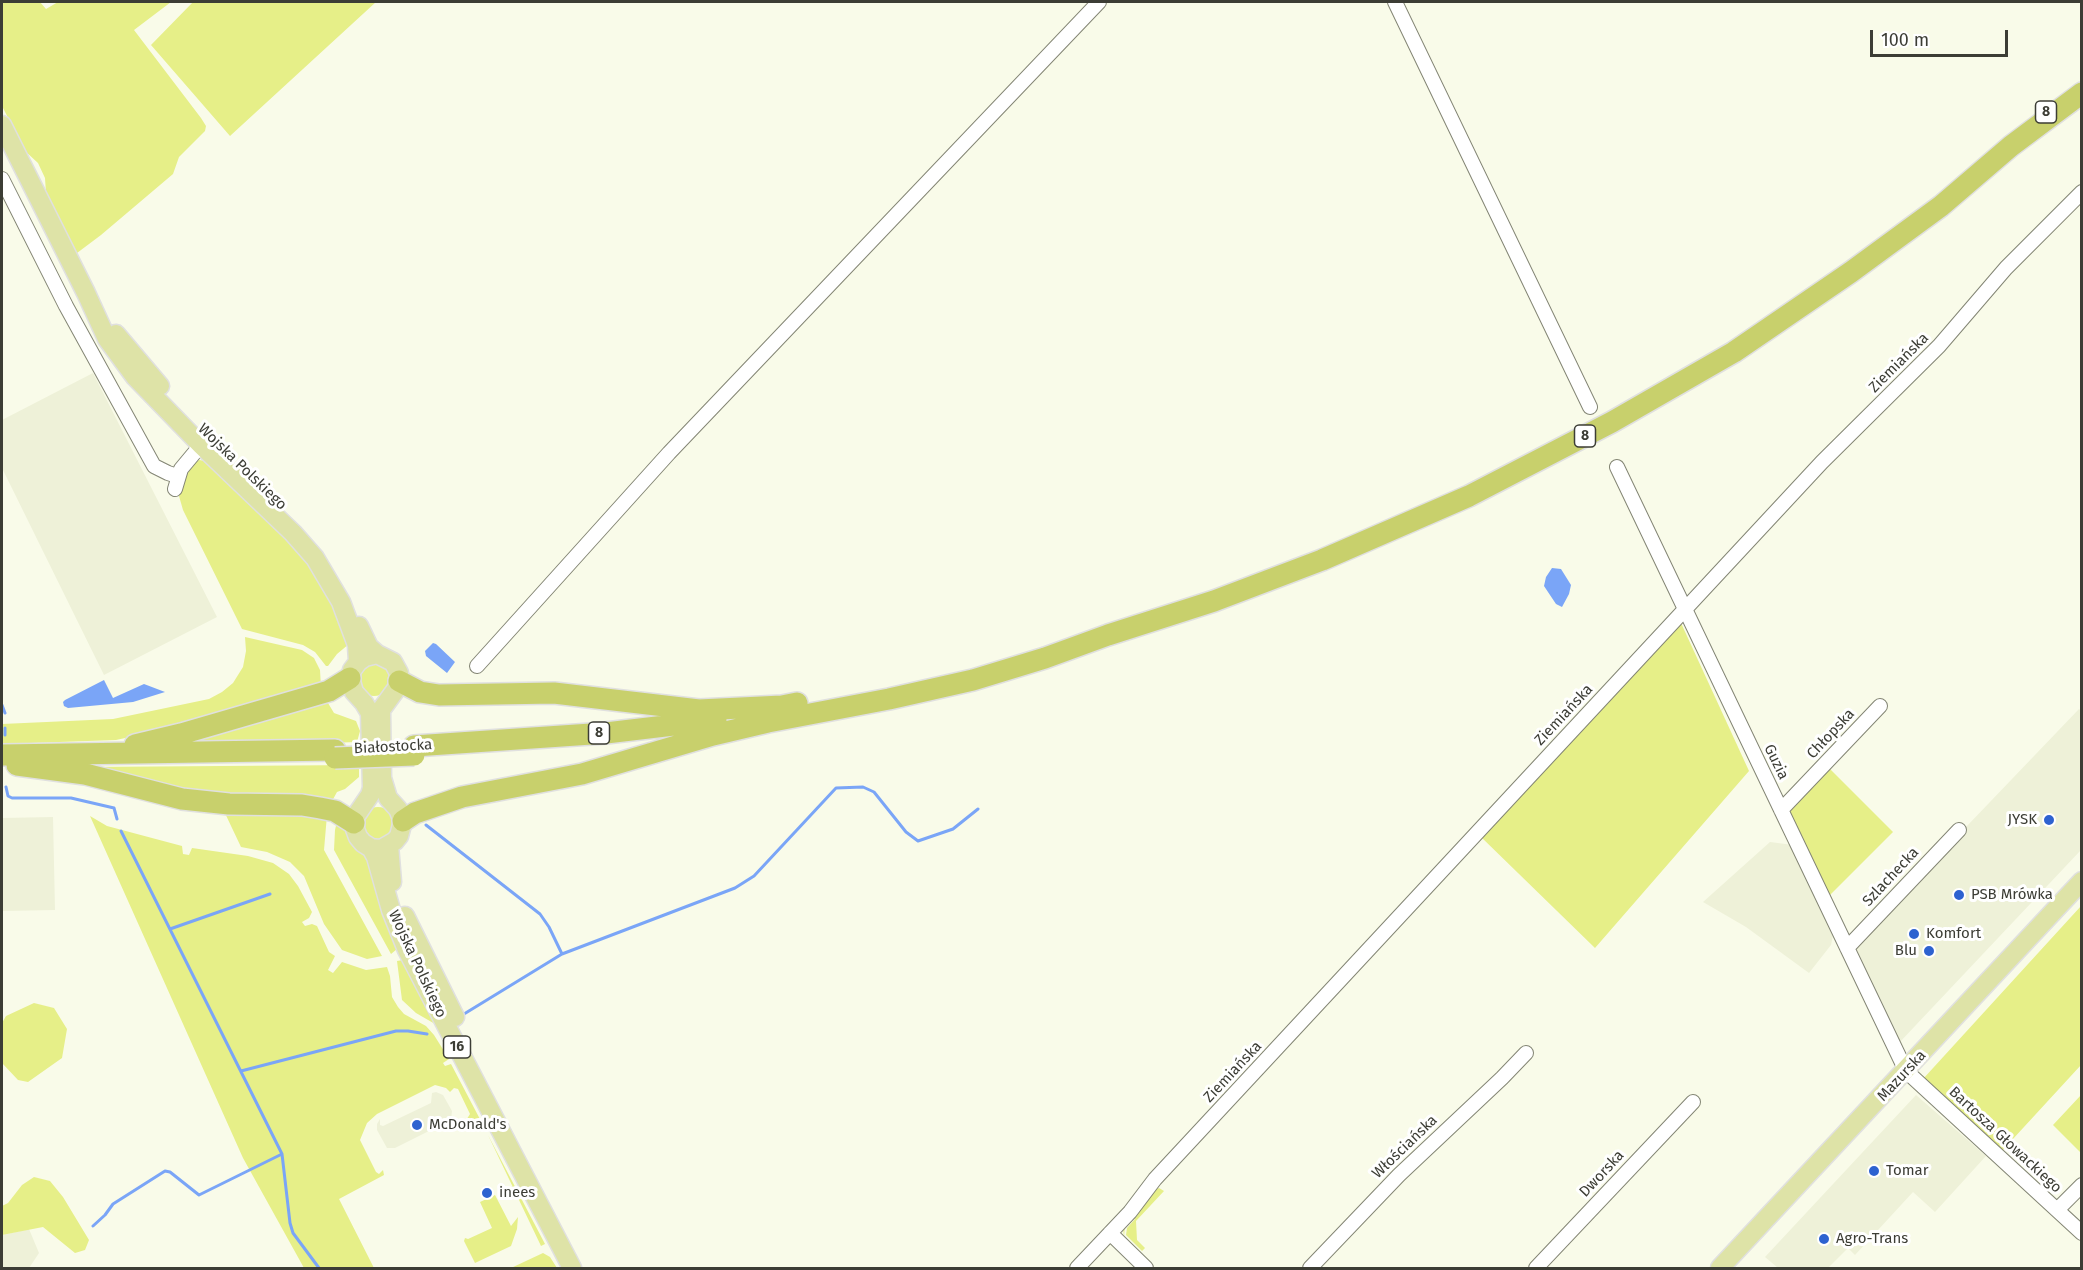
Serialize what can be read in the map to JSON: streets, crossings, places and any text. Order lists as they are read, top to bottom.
{
  "streets": {
    "highway": ["8", "Białostocka"],
    "main road": ["Wojska Polskiego", "16", "Mazurska"],
    "street": [
      "Ziemiańska",
      "Chłopska",
      "Guzia",
      "Szlachecka",
      "Bartosza Głowackiego",
      "Włościańska",
      "Dworska"
    ]
  },
  "crossings": [
    ["8", "Białostocka"],
    ["Ziemiańska", "Guzia"],
    ["Wojska Polskiego", "16"],
    ["Chłopska", "Guzia"],
    ["Guzia", "Szlachecka"],
    ["Guzia", "Mazurska"],
    ["Guzia", "Bartosza Głowackiego"],
    ["Mazurska", "Bartosza Głowackiego"]
  ],
  "places": [
    "JYSK",
    "PSB Mrówka",
    "Komfort",
    "Blu",
    "McDonald's",
    "Tomar",
    "inees",
    "Agro-Trans"
  ],
  "scale_bar": "100 m"
}
